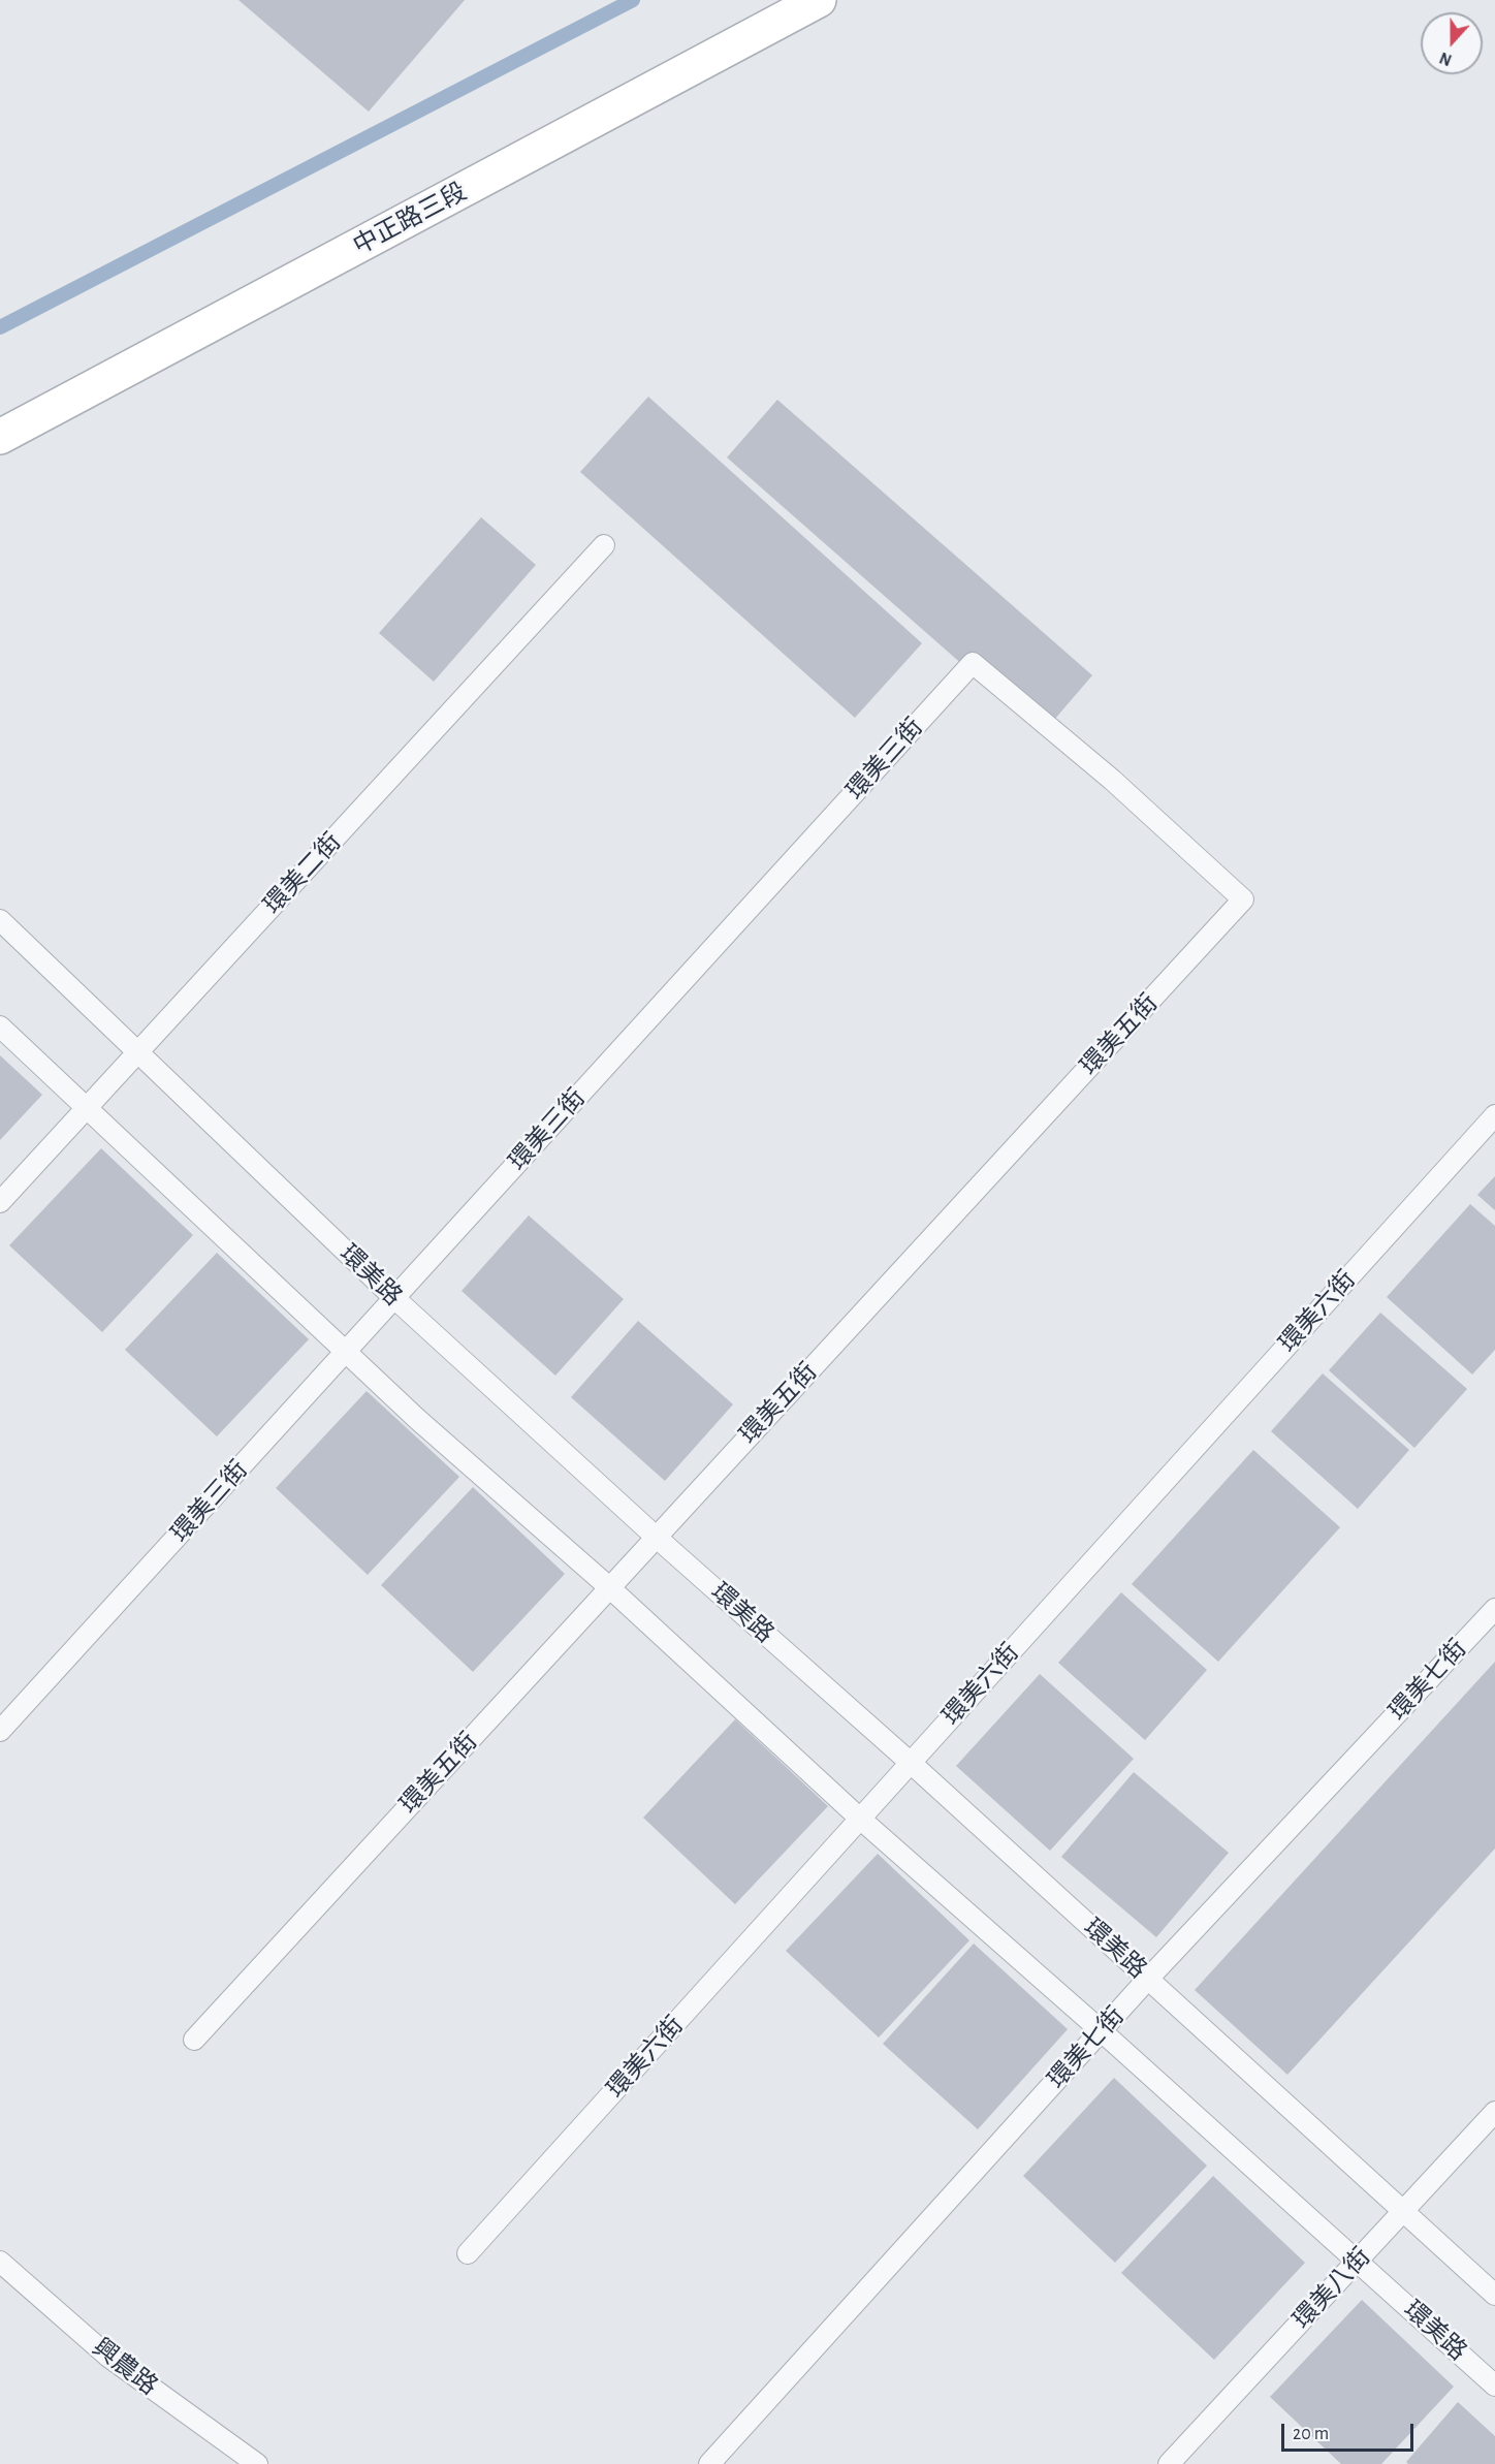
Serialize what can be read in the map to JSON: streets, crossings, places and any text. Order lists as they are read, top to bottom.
{
  "streets": {
    "main road": ["中正路三段"],
    "lane": [
      "環美三街",
      "環美二街",
      "環美五街",
      "環美路",
      "環美六街",
      "環美七街",
      "環美八街",
      "興農路"
    ]
  },
  "crossings": [
    ["環美三街", "環美五街"],
    ["環美三街", "環美路"],
    ["環美二街", "環美路"],
    ["環美五街", "環美路"],
    ["環美路", "環美六街"],
    ["環美路", "環美七街"],
    ["環美路", "環美八街"]
  ],
  "scale_bar": "20 m",
  "north": "bottom"
}
